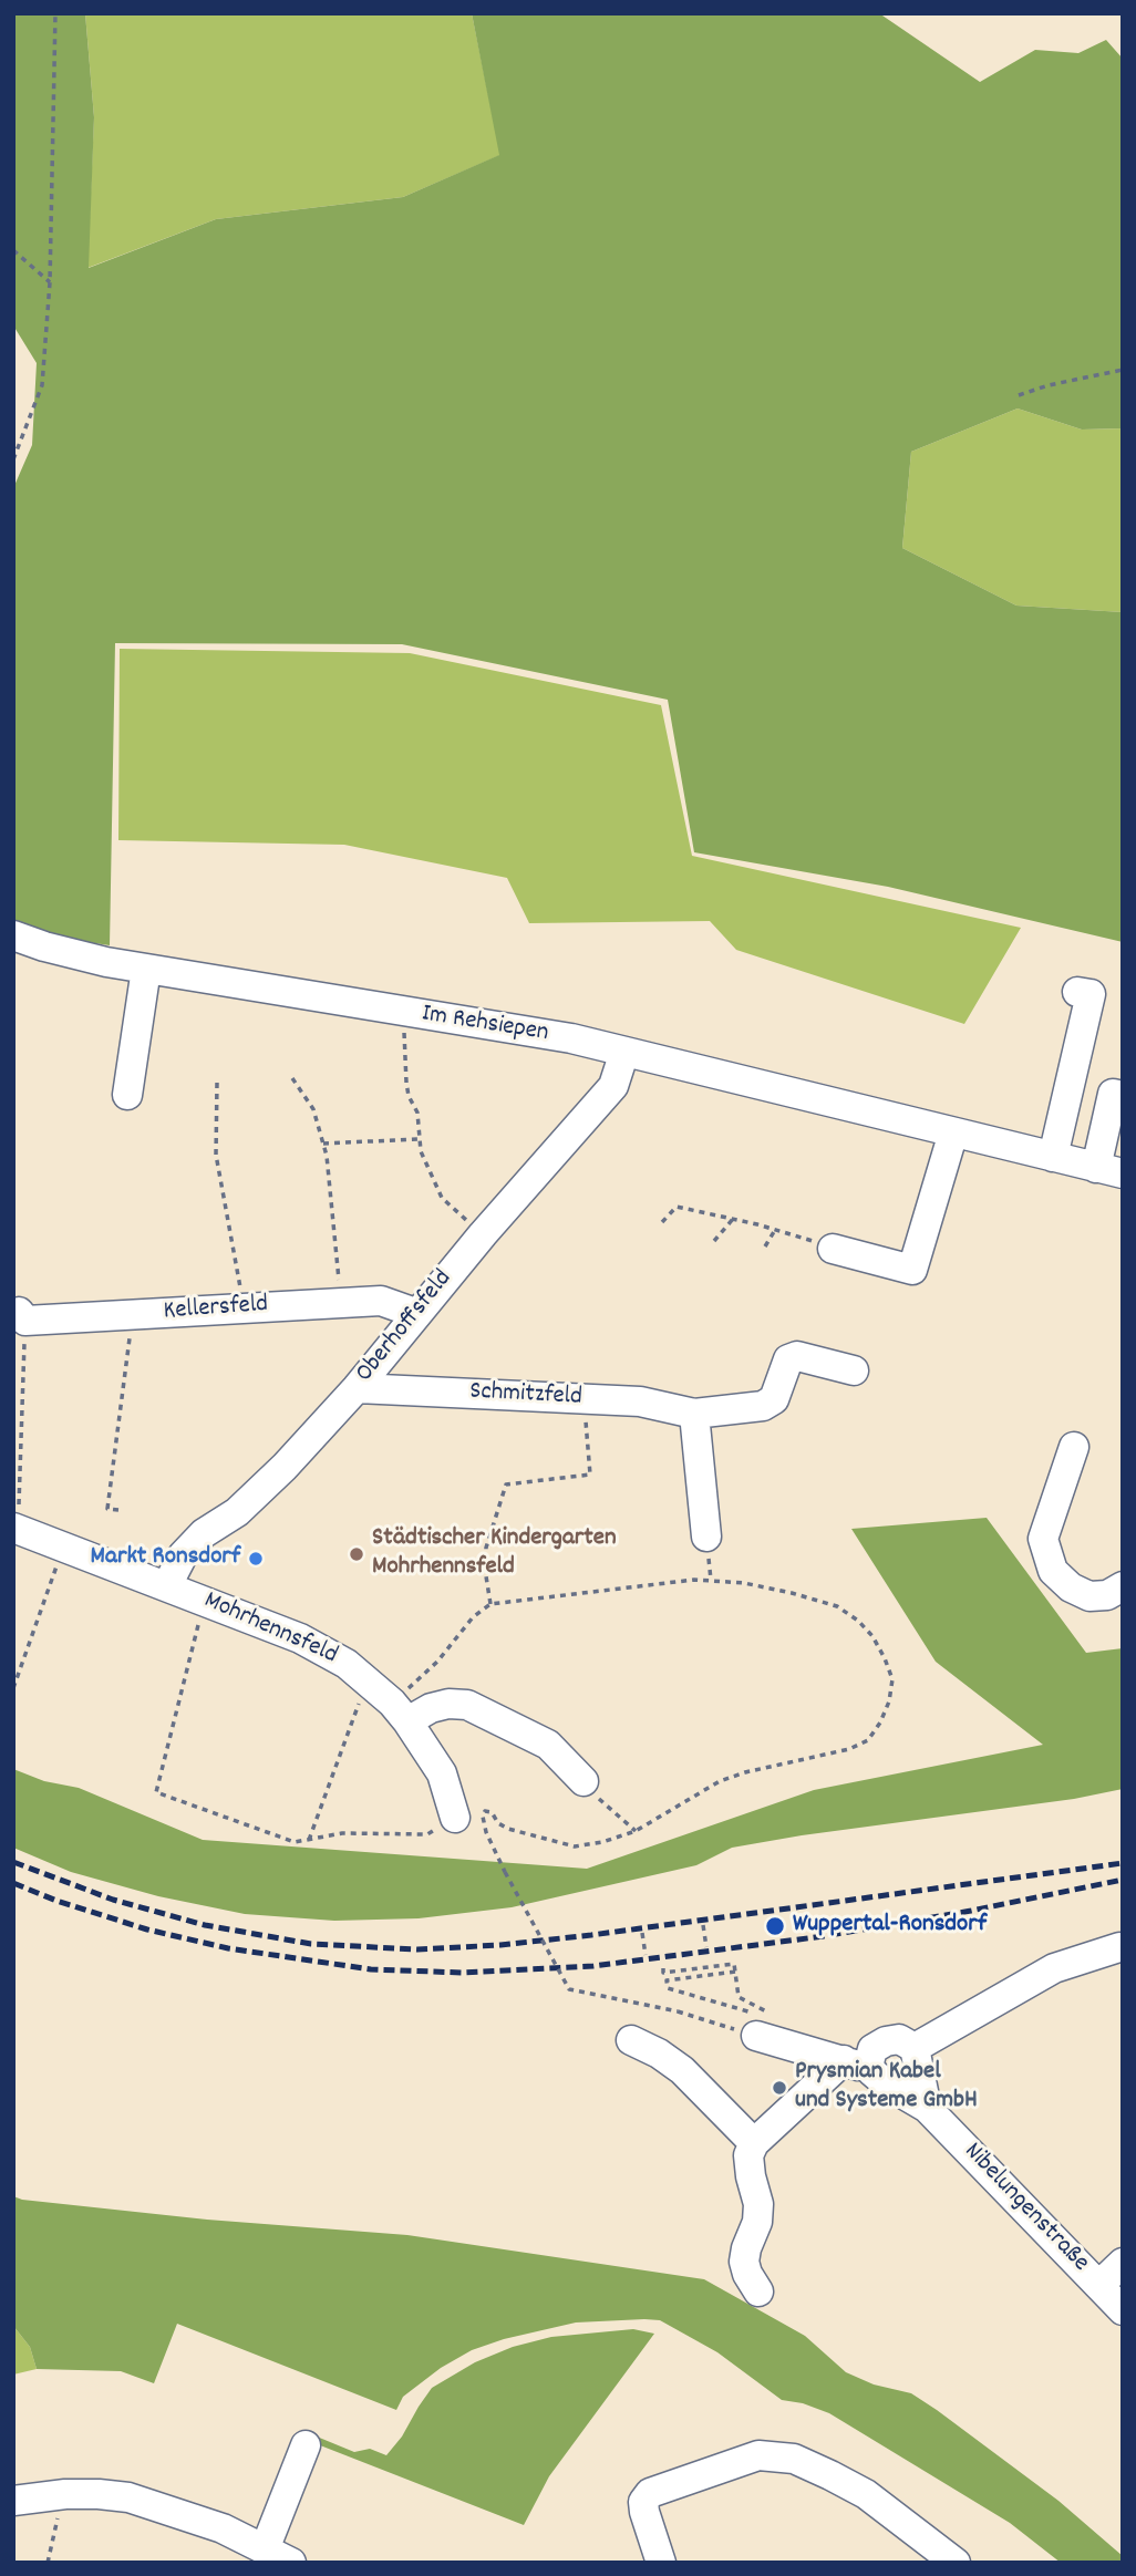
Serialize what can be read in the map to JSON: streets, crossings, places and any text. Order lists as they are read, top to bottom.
{
  "streets": {
    "street": [
      "Im Rehsiepen",
      "Kellersfeld",
      "Oberhoffsfeld",
      "Schmitzfeld",
      "Mohrhennsfeld",
      "Nibelungenstraße"
    ]
  },
  "crossings": [
    ["Im Rehsiepen", "Oberhoffsfeld"],
    ["Kellersfeld", "Oberhoffsfeld"],
    ["Oberhoffsfeld", "Schmitzfeld"],
    ["Oberhoffsfeld", "Mohrhennsfeld"]
  ],
  "places": [
    "Städtischer Kindergarten Mohrhennsfeld",
    "Markt Ronsdorf",
    "Wuppertal-Ronsdorf",
    "Prysmian Kabel und Systeme GmbH"
  ]
}
